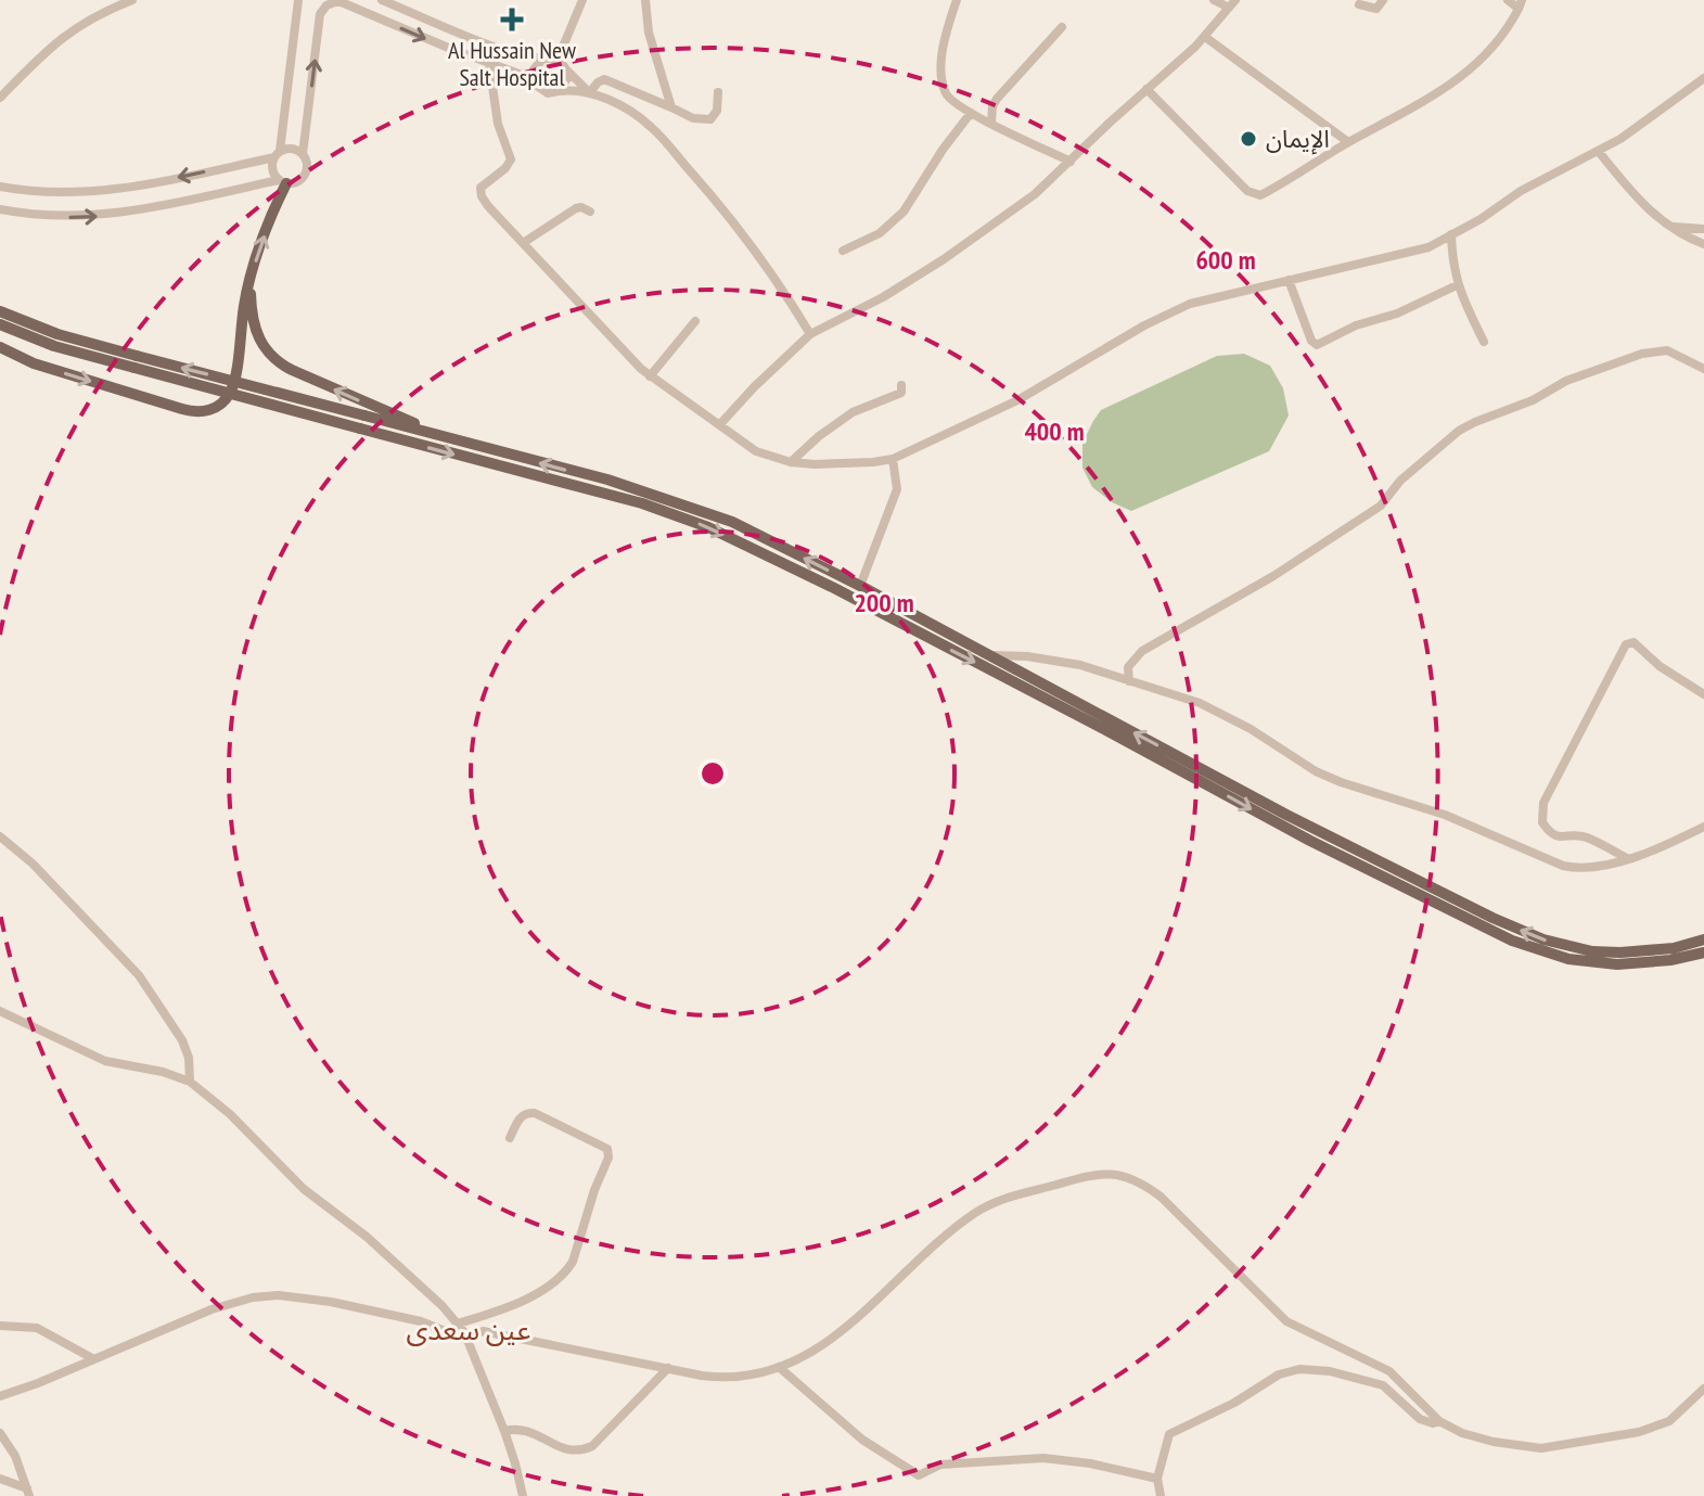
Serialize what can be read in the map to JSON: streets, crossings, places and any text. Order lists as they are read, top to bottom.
{
  "districts": ["عين سعدى"],
  "places": {
    "health": ["Al Hussain New Salt Hospital"],
    "other": ["الإيمان"]
  },
  "rings": ["600 m", "400 m", "200 m"]
}
